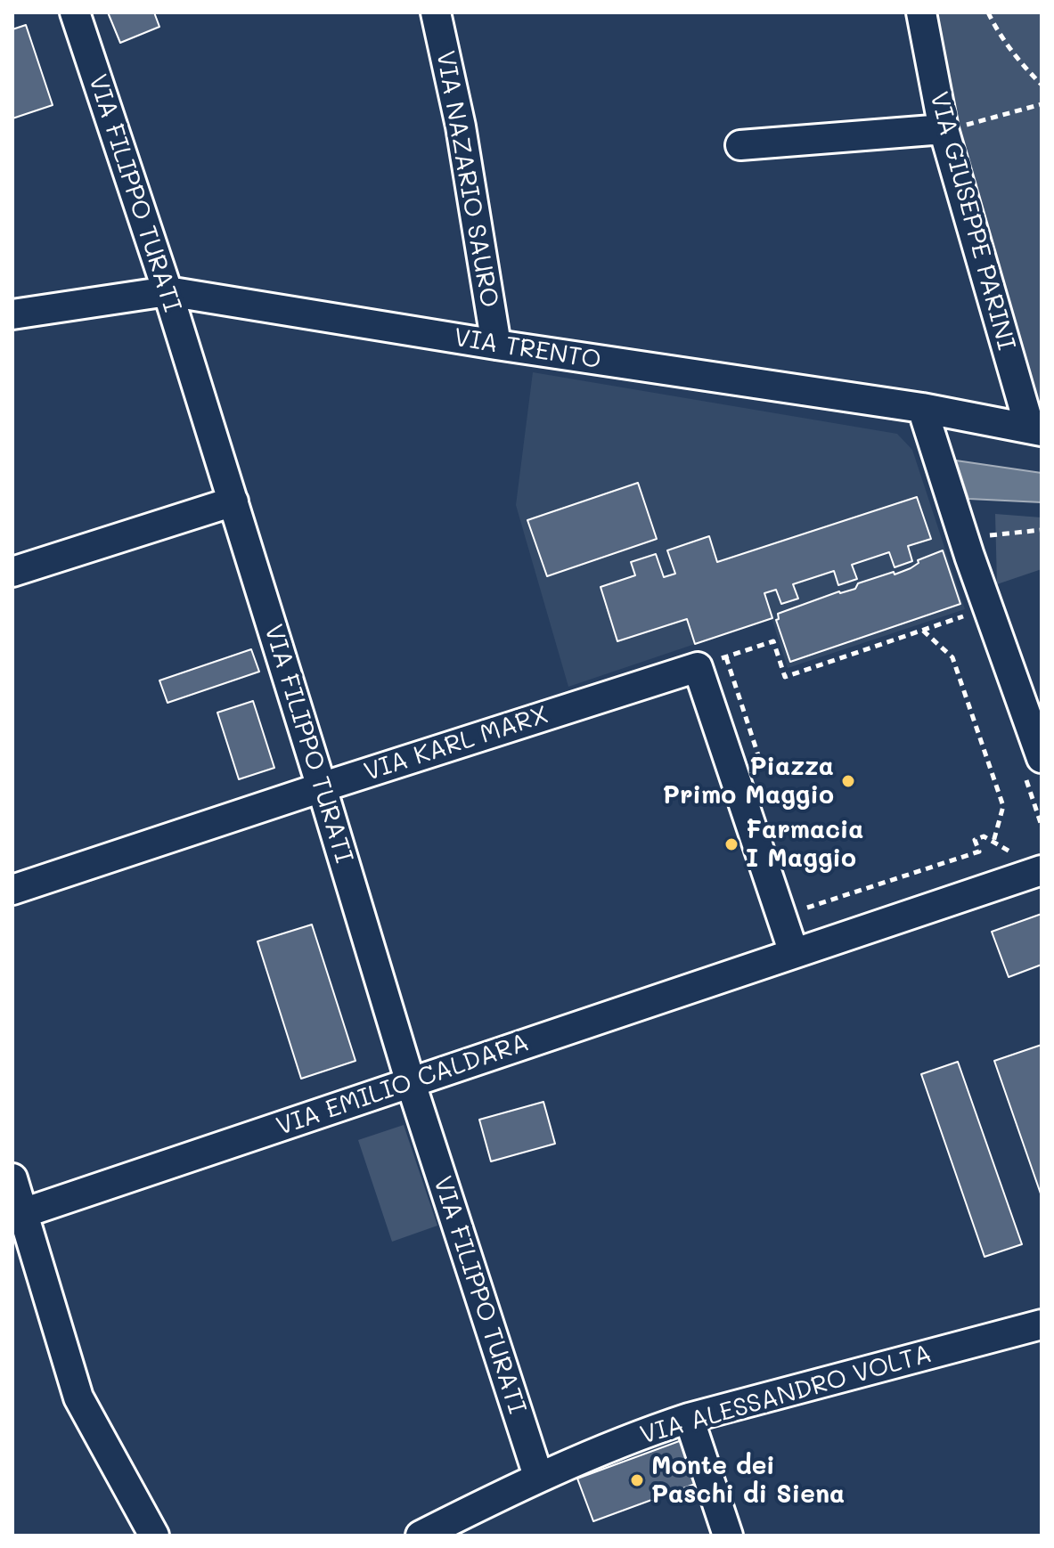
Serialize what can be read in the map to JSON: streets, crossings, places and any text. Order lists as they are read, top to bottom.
{
  "streets": {
    "street": [
      "VIA NAZARIO SAURO",
      "VIA FILIPPO TURATI",
      "VIA GIUSEPPE PARINI",
      "VIA TRENTO",
      "VIA KARL MARX",
      "VIA EMILIO CALDARA",
      "VIA ALESSANDRO VOLTA"
    ]
  },
  "crossings": [
    ["VIA NAZARIO SAURO", "VIA TRENTO"],
    ["VIA FILIPPO TURATI", "VIA TRENTO"],
    ["VIA FILIPPO TURATI", "VIA KARL MARX"],
    ["VIA FILIPPO TURATI", "VIA EMILIO CALDARA"],
    ["VIA FILIPPO TURATI", "VIA ALESSANDRO VOLTA"],
    ["VIA GIUSEPPE PARINI", "VIA TRENTO"]
  ],
  "places": ["Piazza Primo Maggio", "Farmacia I Maggio", "Monte dei Paschi di Siena"]
}
